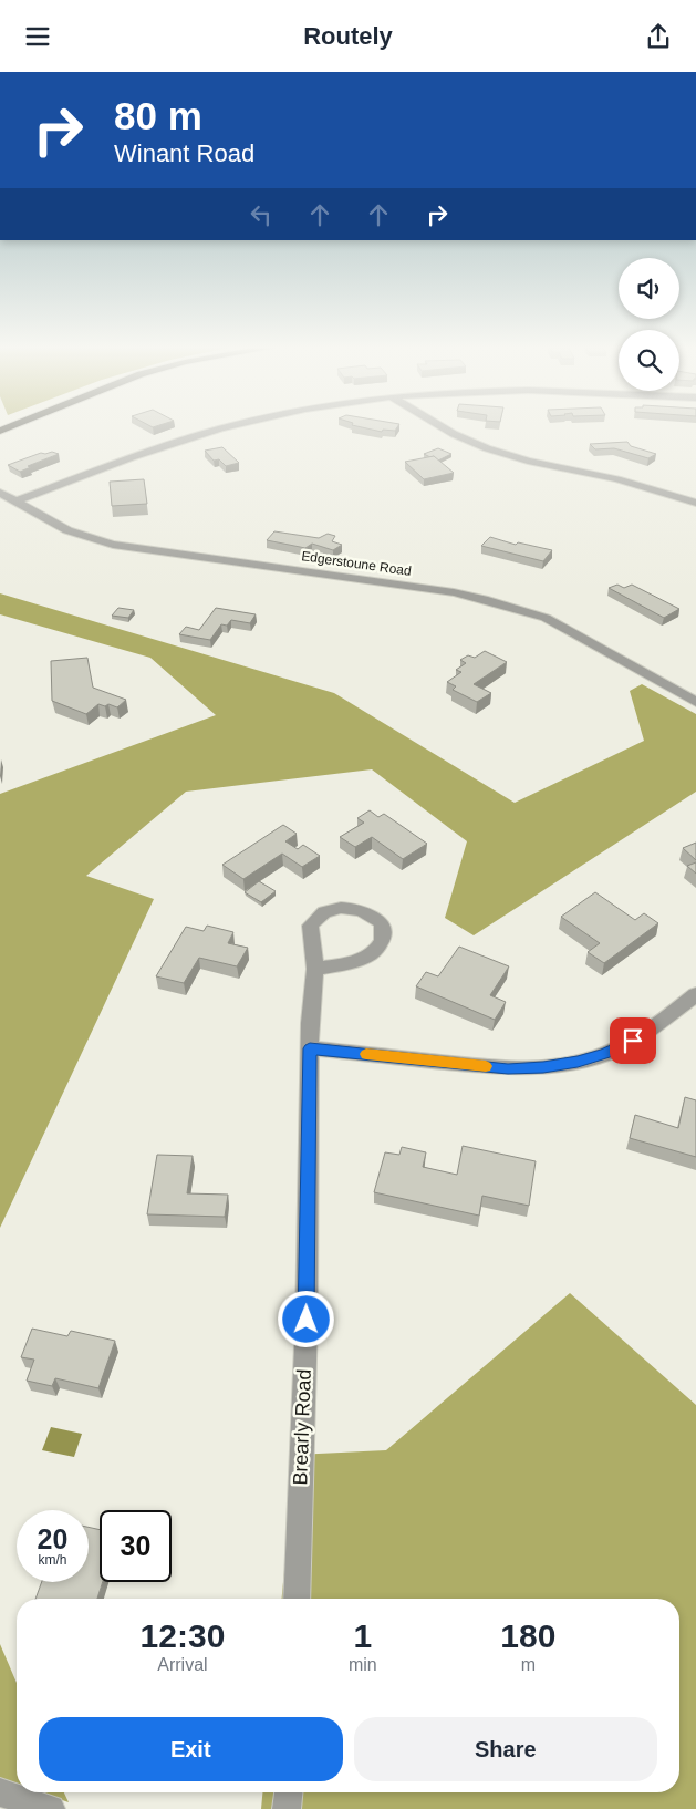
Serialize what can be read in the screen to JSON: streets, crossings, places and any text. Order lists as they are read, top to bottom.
{
  "streets": {
    "street": ["Edgerstoune Road", "Brearly Road"]
  },
  "page": {
    "header": "Routely",
    "turn": ["80 m", "Winant Road"],
    "speed": "20 km/h",
    "limit": "30",
    "eta": [
      "12:30",
      "Arrival",
      "1",
      "min",
      "180",
      "m"
    ],
    "buttons": ["Exit", "Share"]
  }
}
